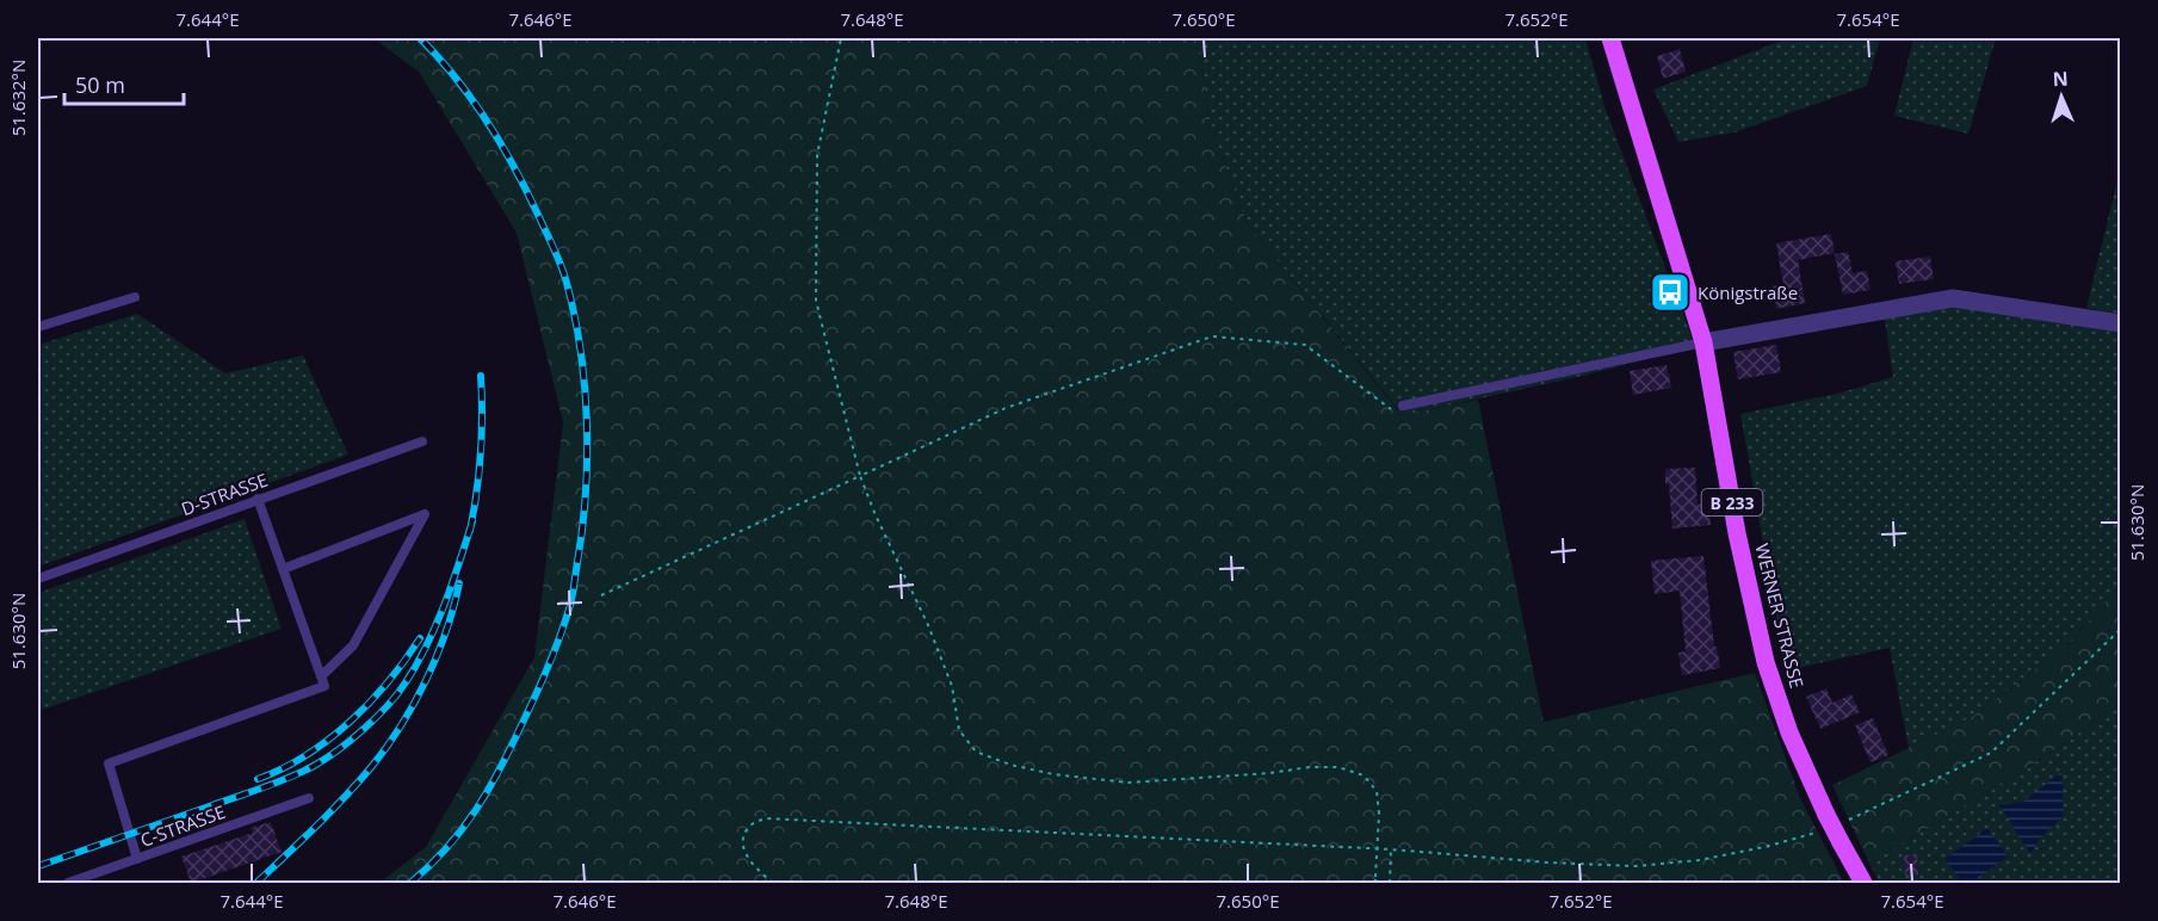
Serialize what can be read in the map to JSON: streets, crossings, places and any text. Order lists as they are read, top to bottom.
{
  "streets": {
    "main road": ["B 233", "WERNER STRASSE"],
    "lane": ["D-STRASSE", "C-STRASSE"]
  },
  "places": {
    "bus stop": ["Königstraße"]
  },
  "scale_bar": "50 m",
  "north": "top",
  "coordinates": [
    "7.644°E",
    "7.646°E",
    "7.648°E",
    "7.650°E",
    "7.652°E",
    "7.654°E",
    "51.632°N",
    "51.630°N"
  ]
}
